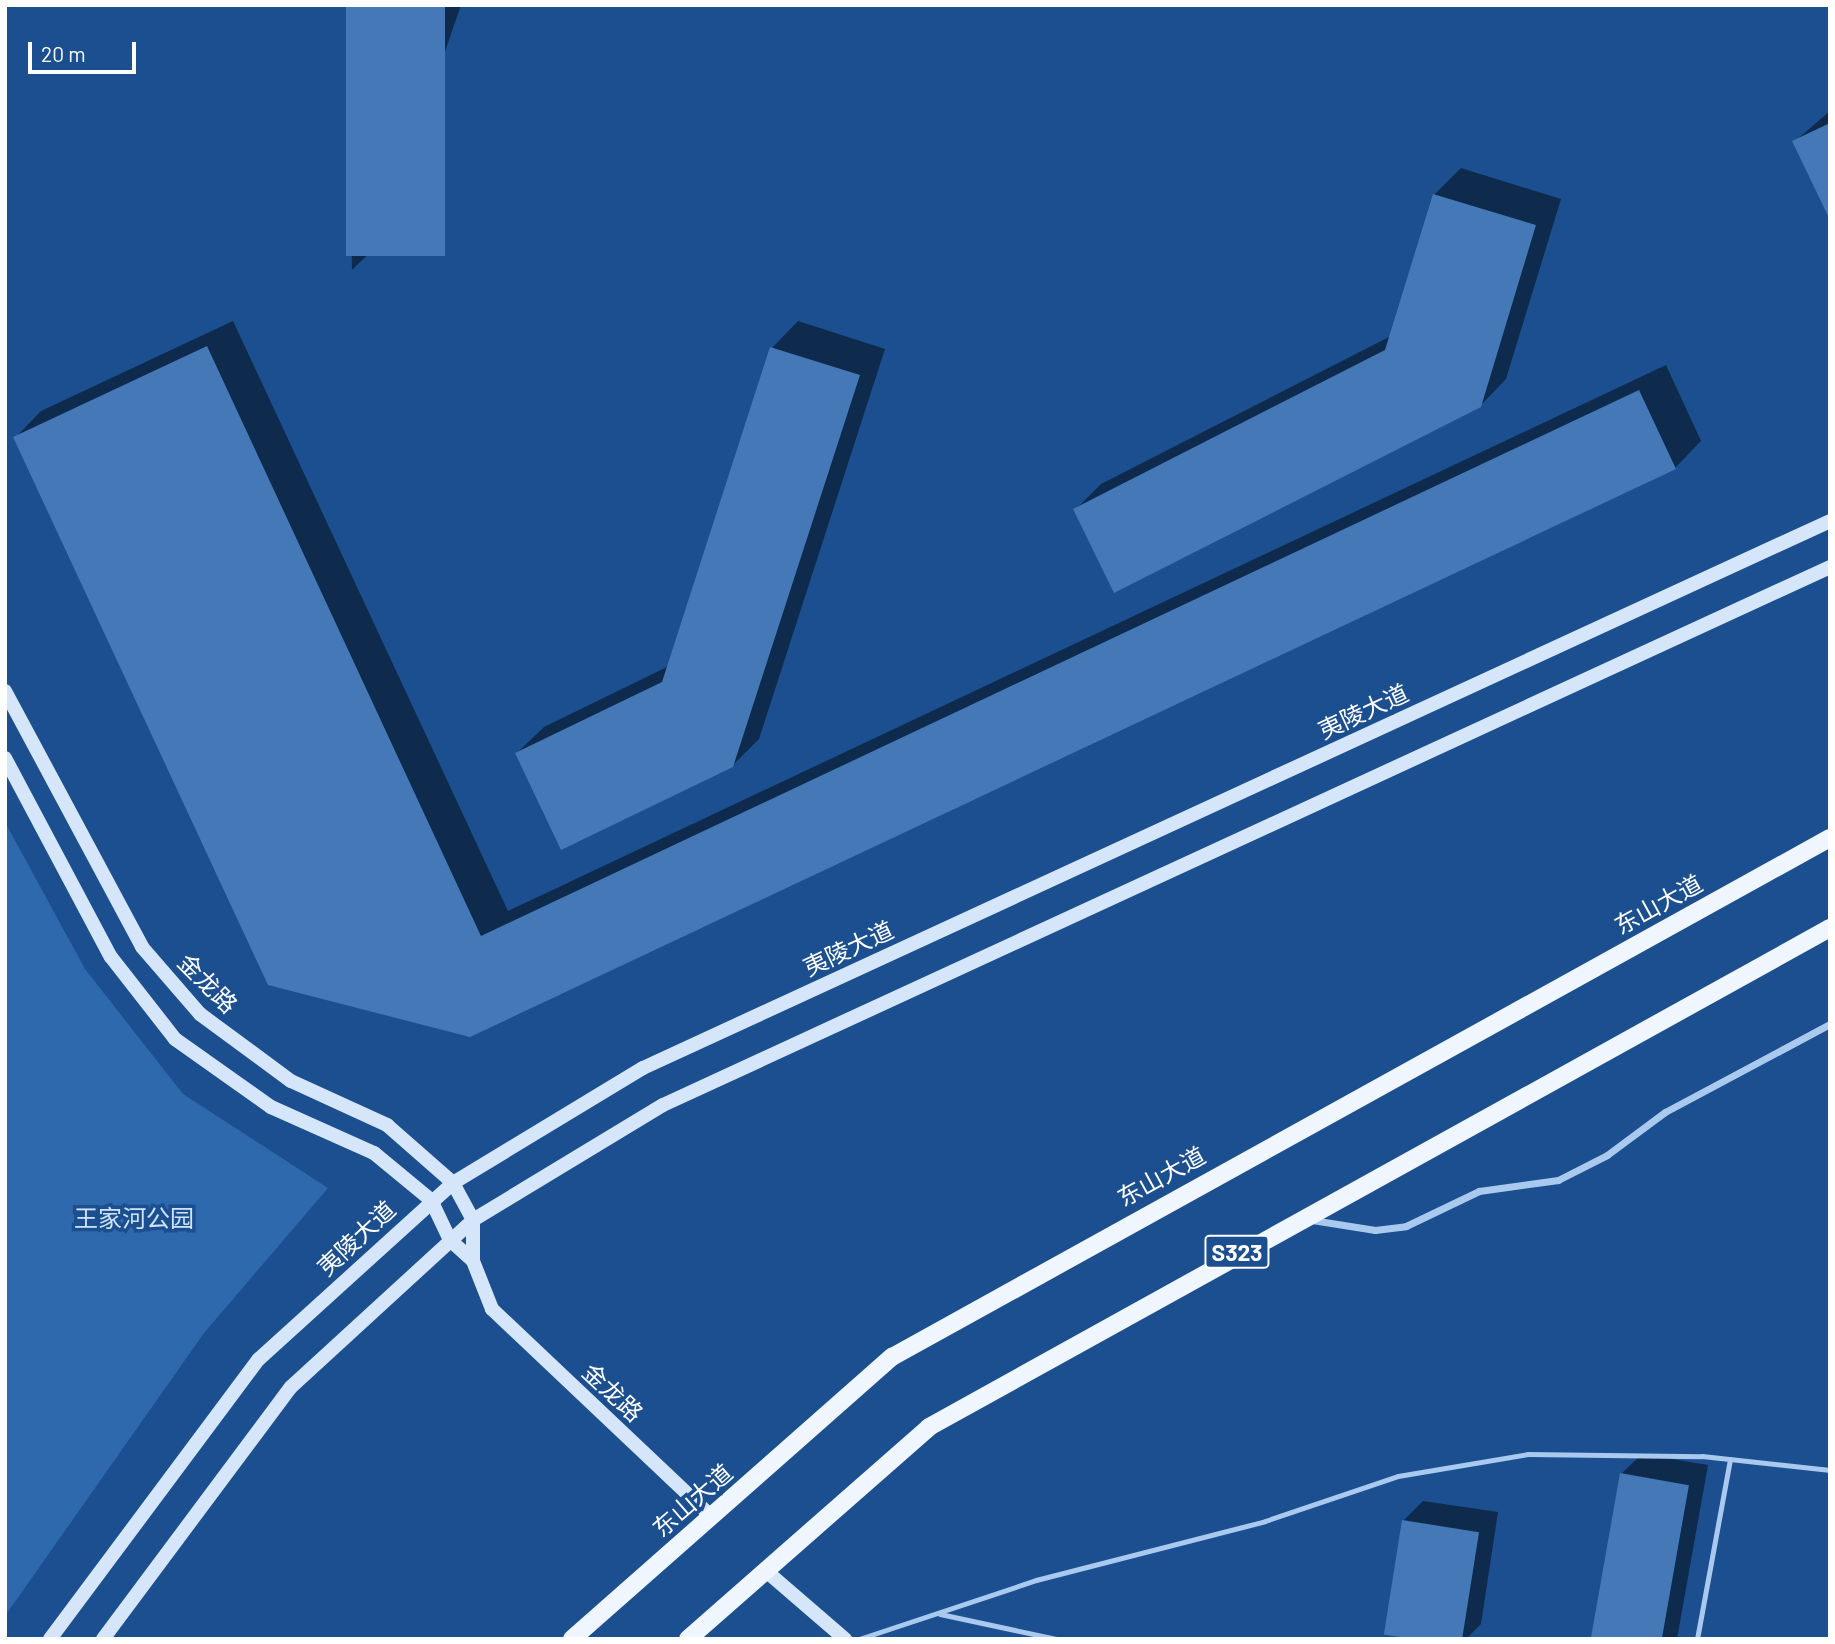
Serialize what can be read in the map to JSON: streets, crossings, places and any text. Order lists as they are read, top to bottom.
{
  "streets": {
    "main road": [
      "夷陵大道",
      "东山大道",
      "金龙路",
      "S323"
    ]
  },
  "crossings": [
    ["夷陵大道", "金龙路"],
    ["东山大道", "金龙路"]
  ],
  "parks": ["王家河公园"],
  "scale_bar": "20 m"
}
